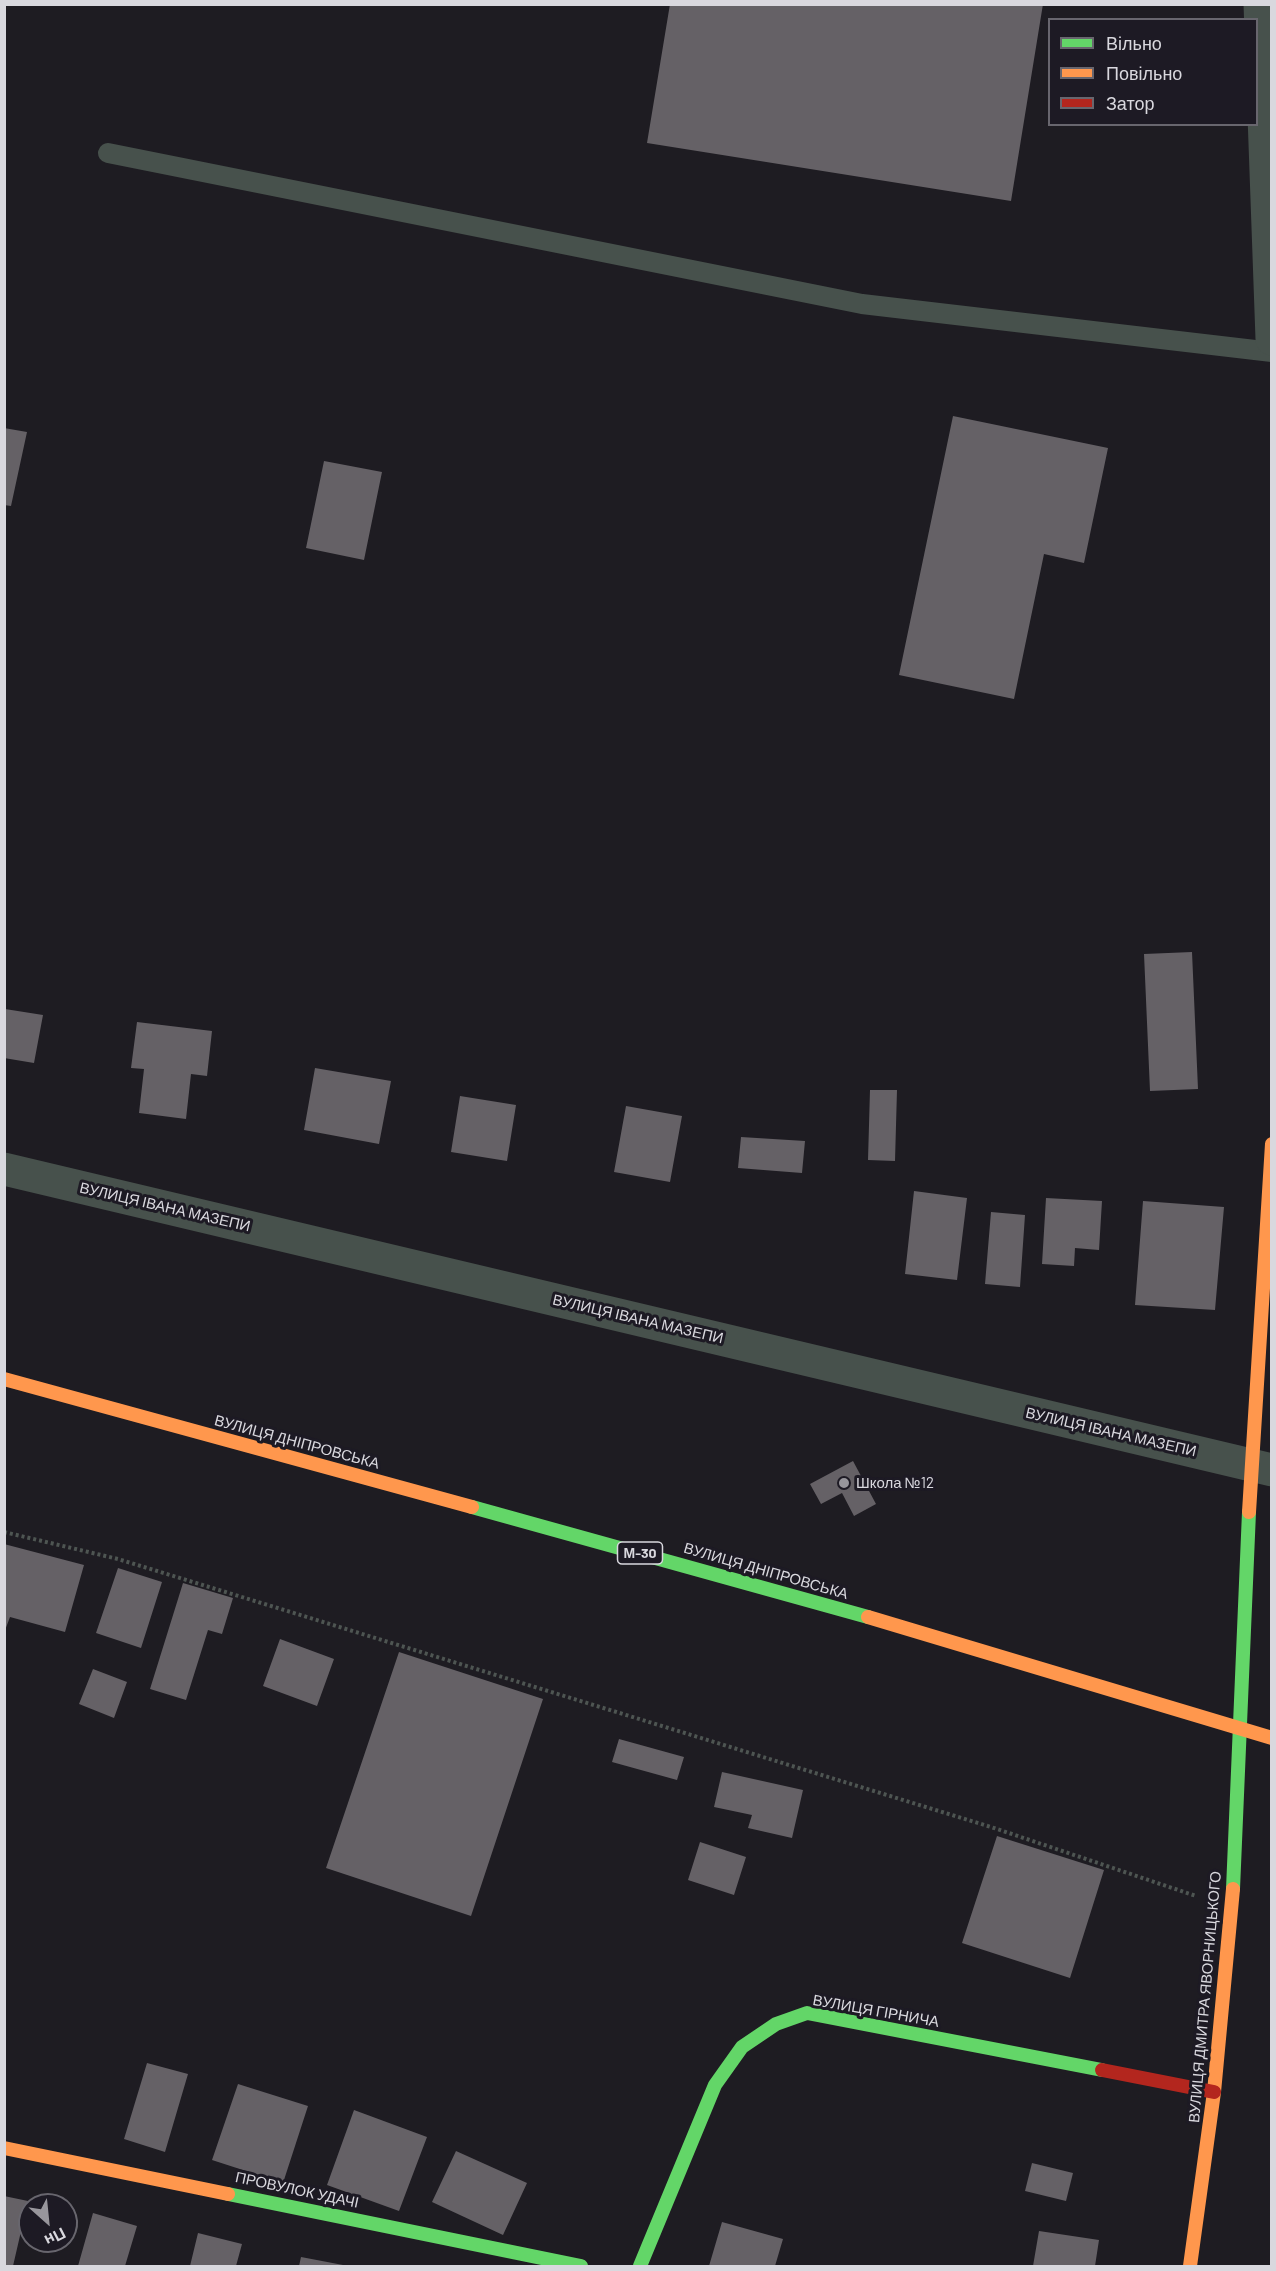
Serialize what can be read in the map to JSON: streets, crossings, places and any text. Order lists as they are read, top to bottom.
{
  "streets": {
    "main road": [
      "ВУЛИЦЯ ДНІПРОВСЬКА",
      "М-30",
      "ВУЛИЦЯ ДМИТРА ЯВОРНИЦЬКОГО",
      "ВУЛИЦЯ ГІРНИЧА",
      "ПРОВУЛОК УДАЧІ"
    ],
    "street": ["ВУЛИЦЯ ІВАНА МАЗЕПИ"]
  },
  "crossings": [
    ["ВУЛИЦЯ ІВАНА МАЗЕПИ", "ВУЛИЦЯ ДМИТРА ЯВОРНИЦЬКОГО"],
    ["ВУЛИЦЯ ДНІПРОВСЬКА", "ВУЛИЦЯ ДМИТРА ЯВОРНИЦЬКОГО"],
    ["ВУЛИЦЯ ДМИТРА ЯВОРНИЦЬКОГО", "ВУЛИЦЯ ГІРНИЧА"]
  ],
  "places": ["Школа №12"],
  "legend": ["Вільно", "Повільно", "Затор"],
  "north": "bottom right"
}
